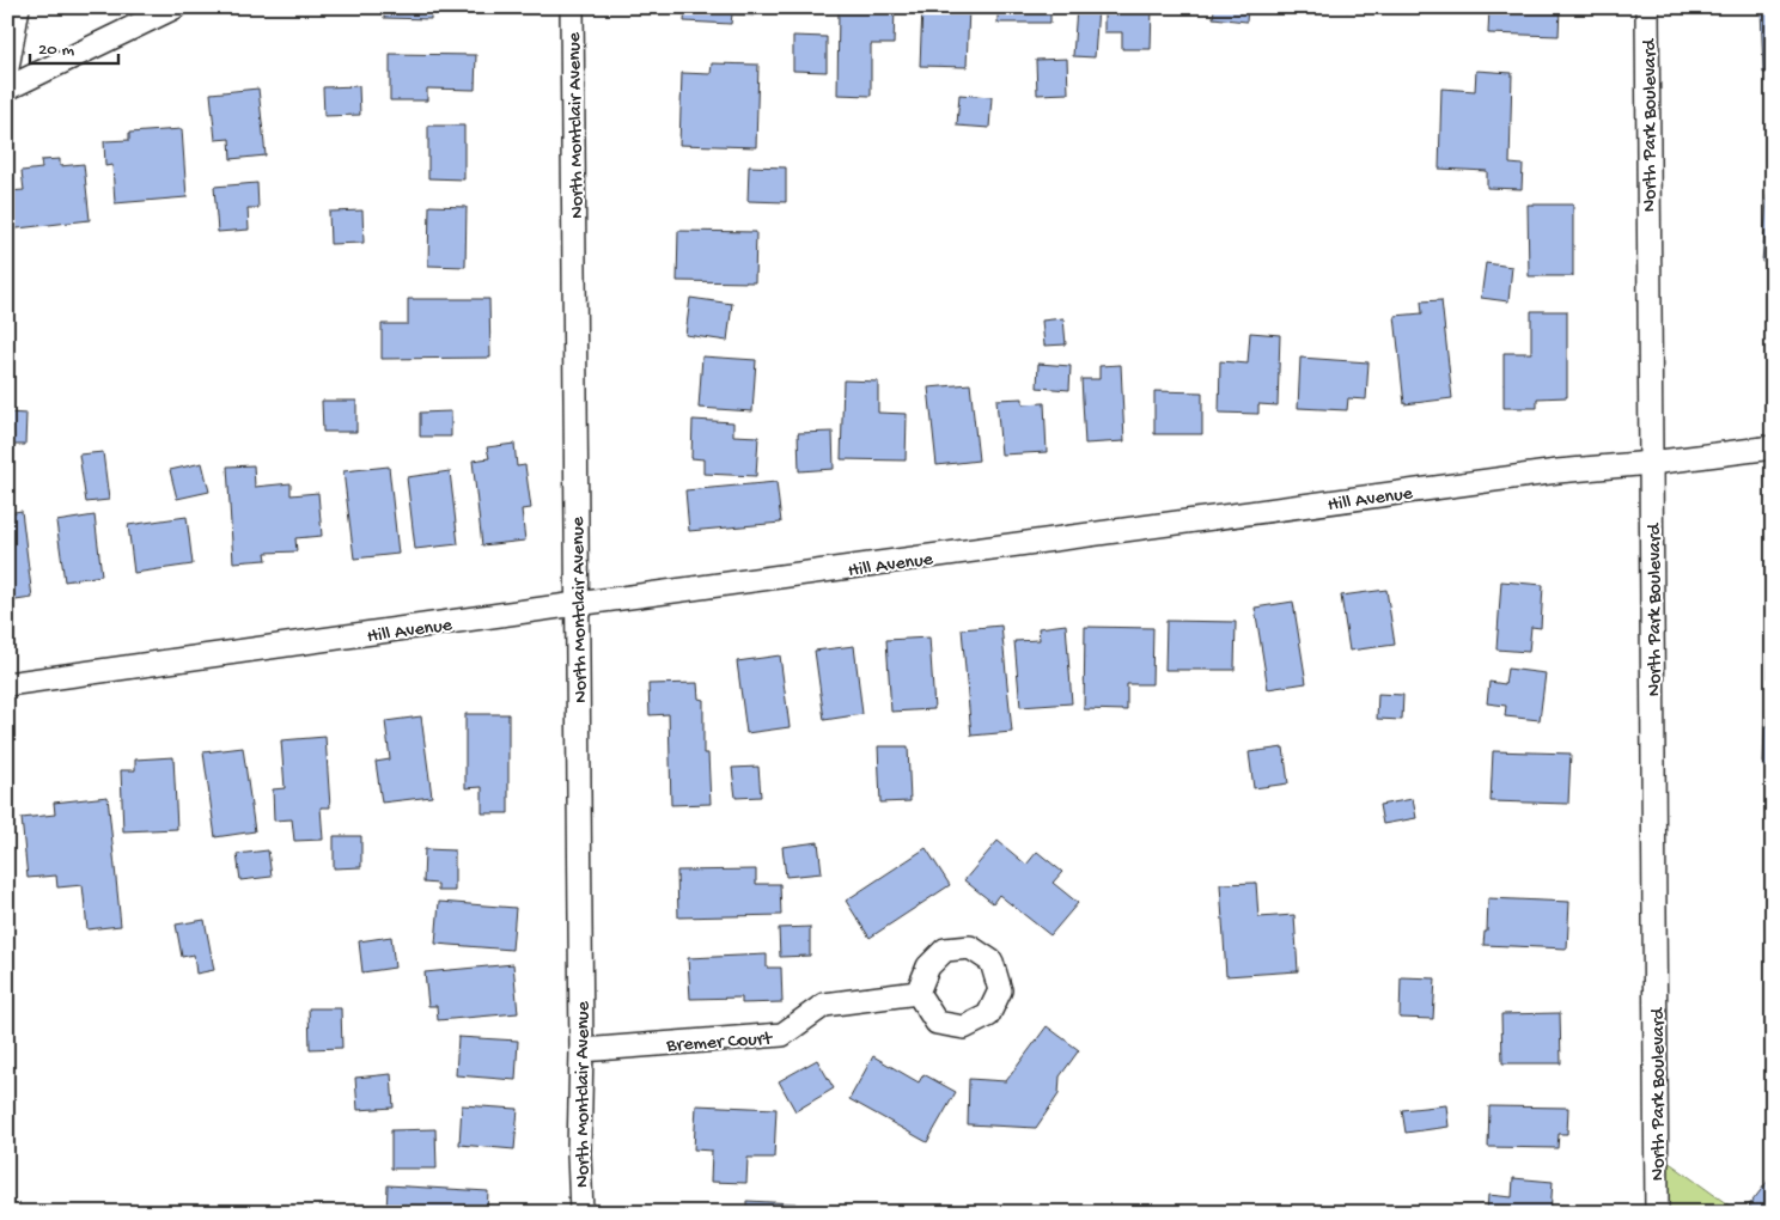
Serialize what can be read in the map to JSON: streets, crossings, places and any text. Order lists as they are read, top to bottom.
{
  "streets": {
    "street": [
      "North Montclair Avenue",
      "North Park Boulevard",
      "Hill Avenue",
      "Bremer Court"
    ]
  },
  "crossings": [
    ["North Montclair Avenue", "Hill Avenue"],
    ["North Montclair Avenue", "Bremer Court"],
    ["North Park Boulevard", "Hill Avenue"]
  ],
  "scale_bar": "20 m"
}
